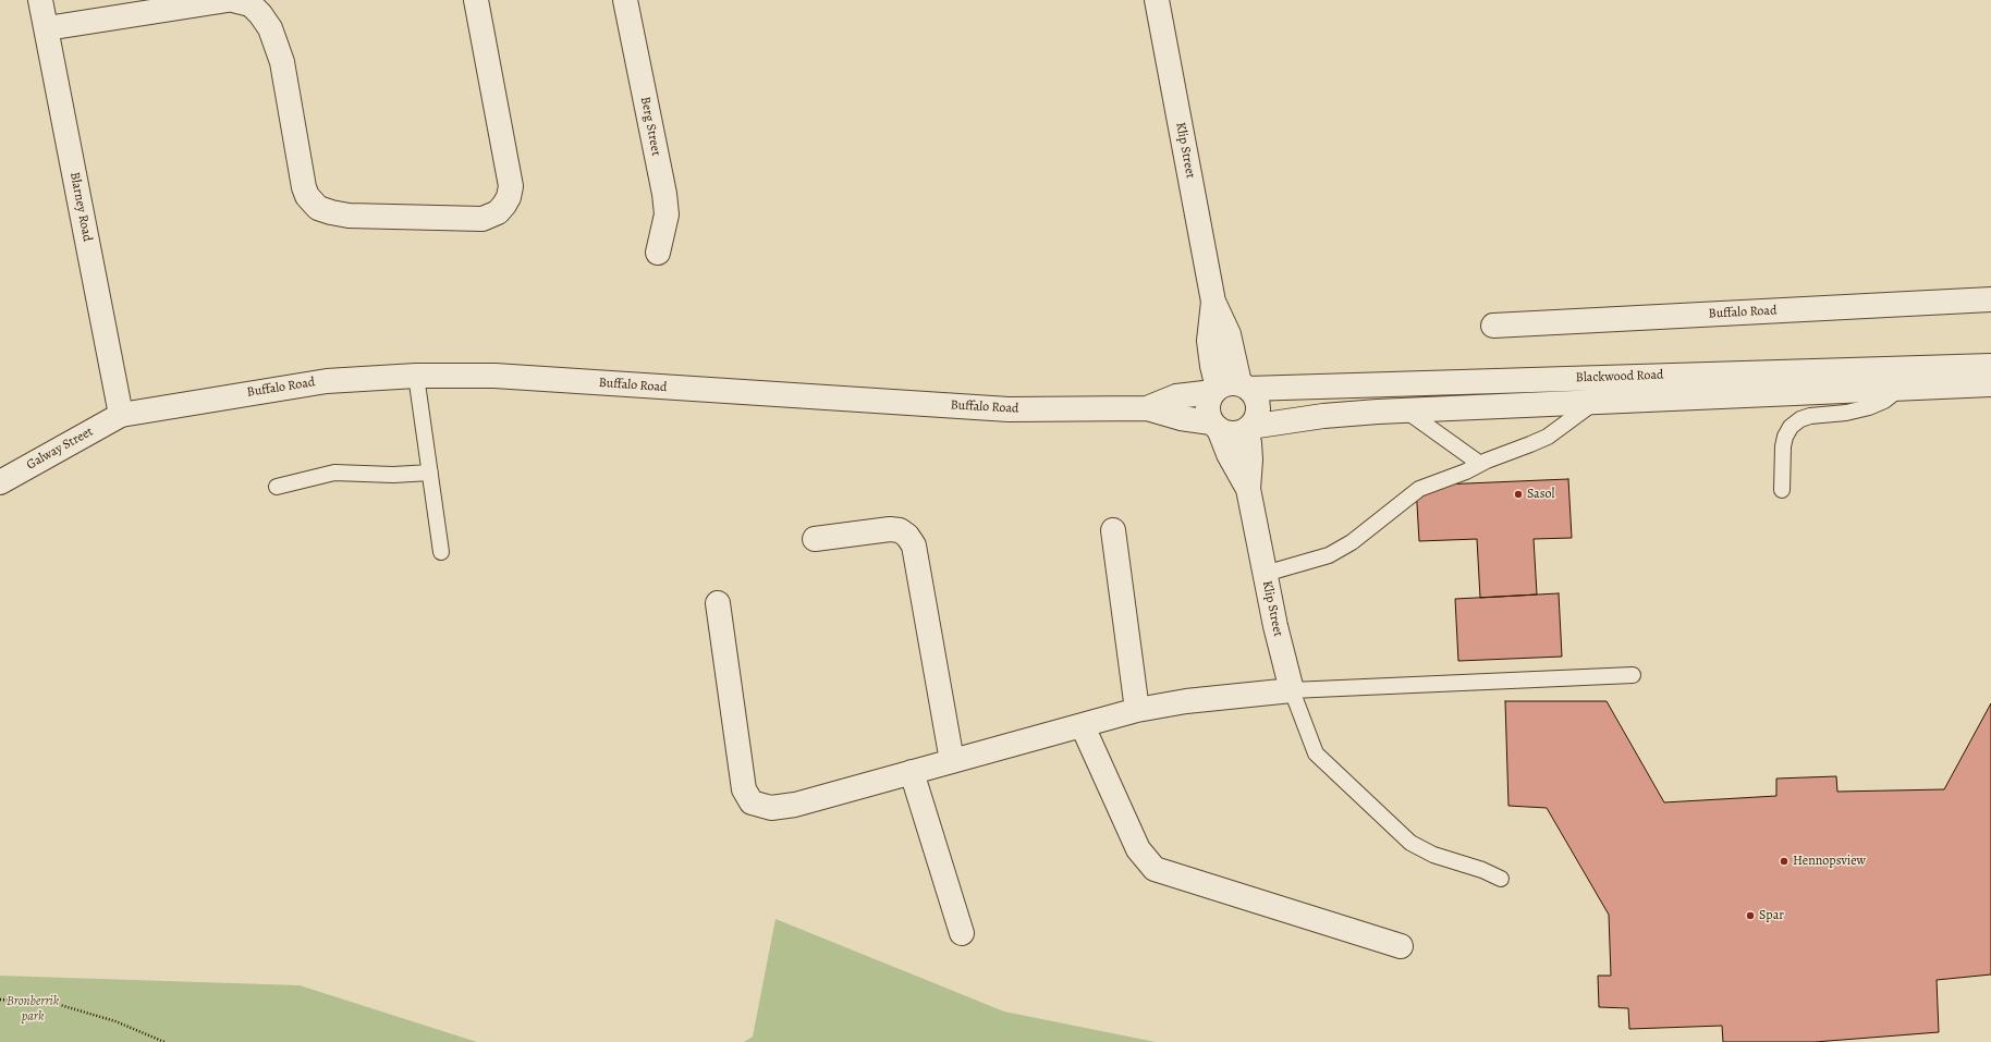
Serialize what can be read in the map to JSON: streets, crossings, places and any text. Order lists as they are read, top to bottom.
{
  "streets": {
    "street": [
      "Berg Street",
      "Klip Street",
      "Blarney Road",
      "Buffalo Road",
      "Blackwood Road",
      "Galway Street"
    ]
  },
  "crossings": [
    ["Klip Street", "Buffalo Road"],
    ["Klip Street", "Blackwood Road"],
    ["Blarney Road", "Buffalo Road"],
    ["Blarney Road", "Galway Street"],
    ["Buffalo Road", "Blackwood Road"],
    ["Buffalo Road", "Galway Street"]
  ],
  "parks": ["Bronberrik park"],
  "places": ["Sasol", "Hennopsview", "Spar"]
}
